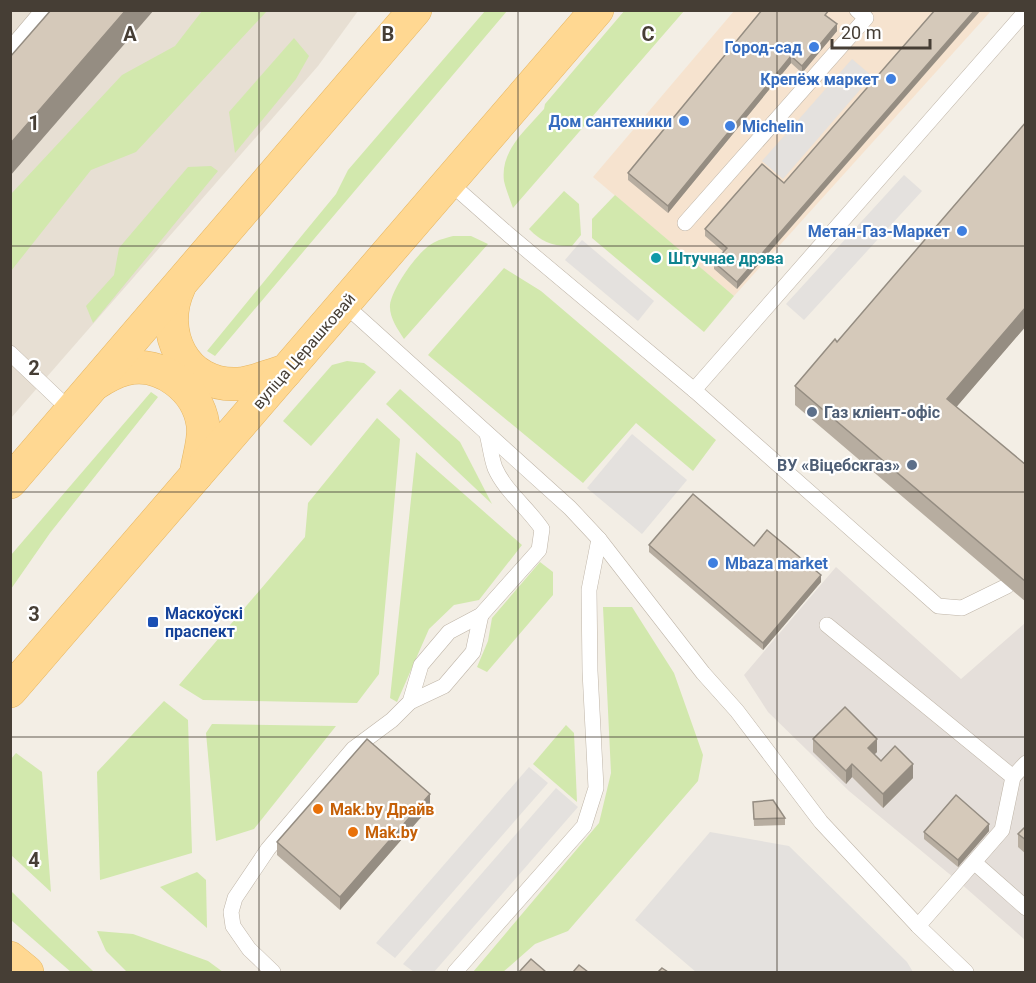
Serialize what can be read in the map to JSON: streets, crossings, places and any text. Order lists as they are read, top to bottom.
{
  "streets": {
    "main road": ["вуліца Церашковай"]
  },
  "places": {
    "other": [
      "Город-сад",
      "Крепёж маркет",
      "Дом сантехники",
      "Michelin",
      "Метан-Газ-Маркет",
      "Штучнае дрэва",
      "Газ кліент-офіс",
      "ВУ «Віцебскгаз»",
      "Mbaza market",
      "Маk.by Драйв",
      "Mak.by"
    ],
    "transit": ["Маскоўскі праспект"]
  },
  "scale_bar": "20 m",
  "grid": {
    "columns": ["A", "B", "C"],
    "rows": [
      "1",
      "2",
      "3",
      "4"
    ]
  }
}
